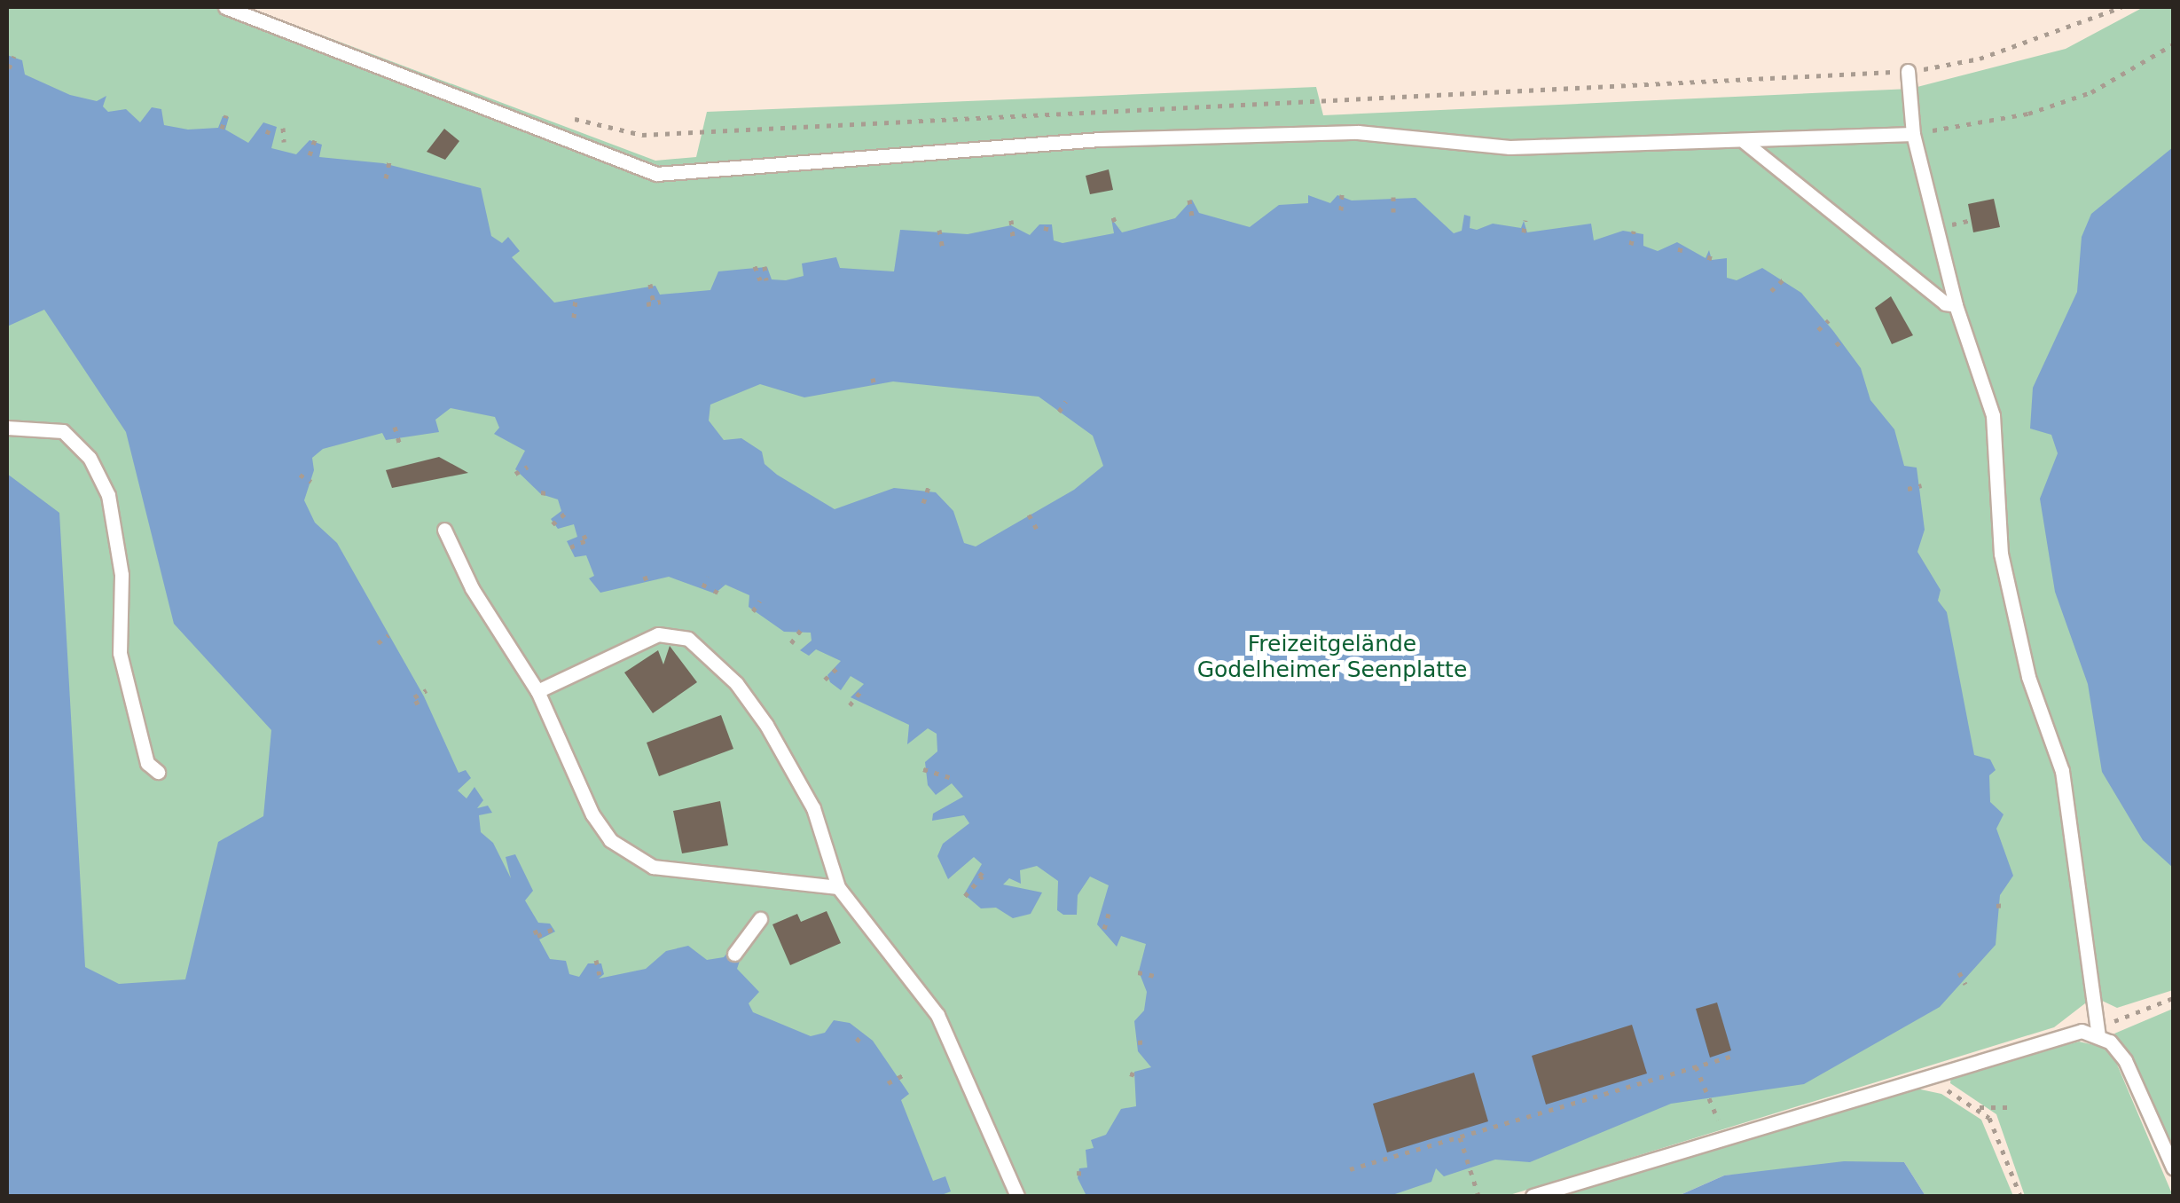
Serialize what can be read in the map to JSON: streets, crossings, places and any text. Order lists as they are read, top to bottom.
{
  "parks": ["Freizeitgelände Godelheimer Seenplatte"]
}
